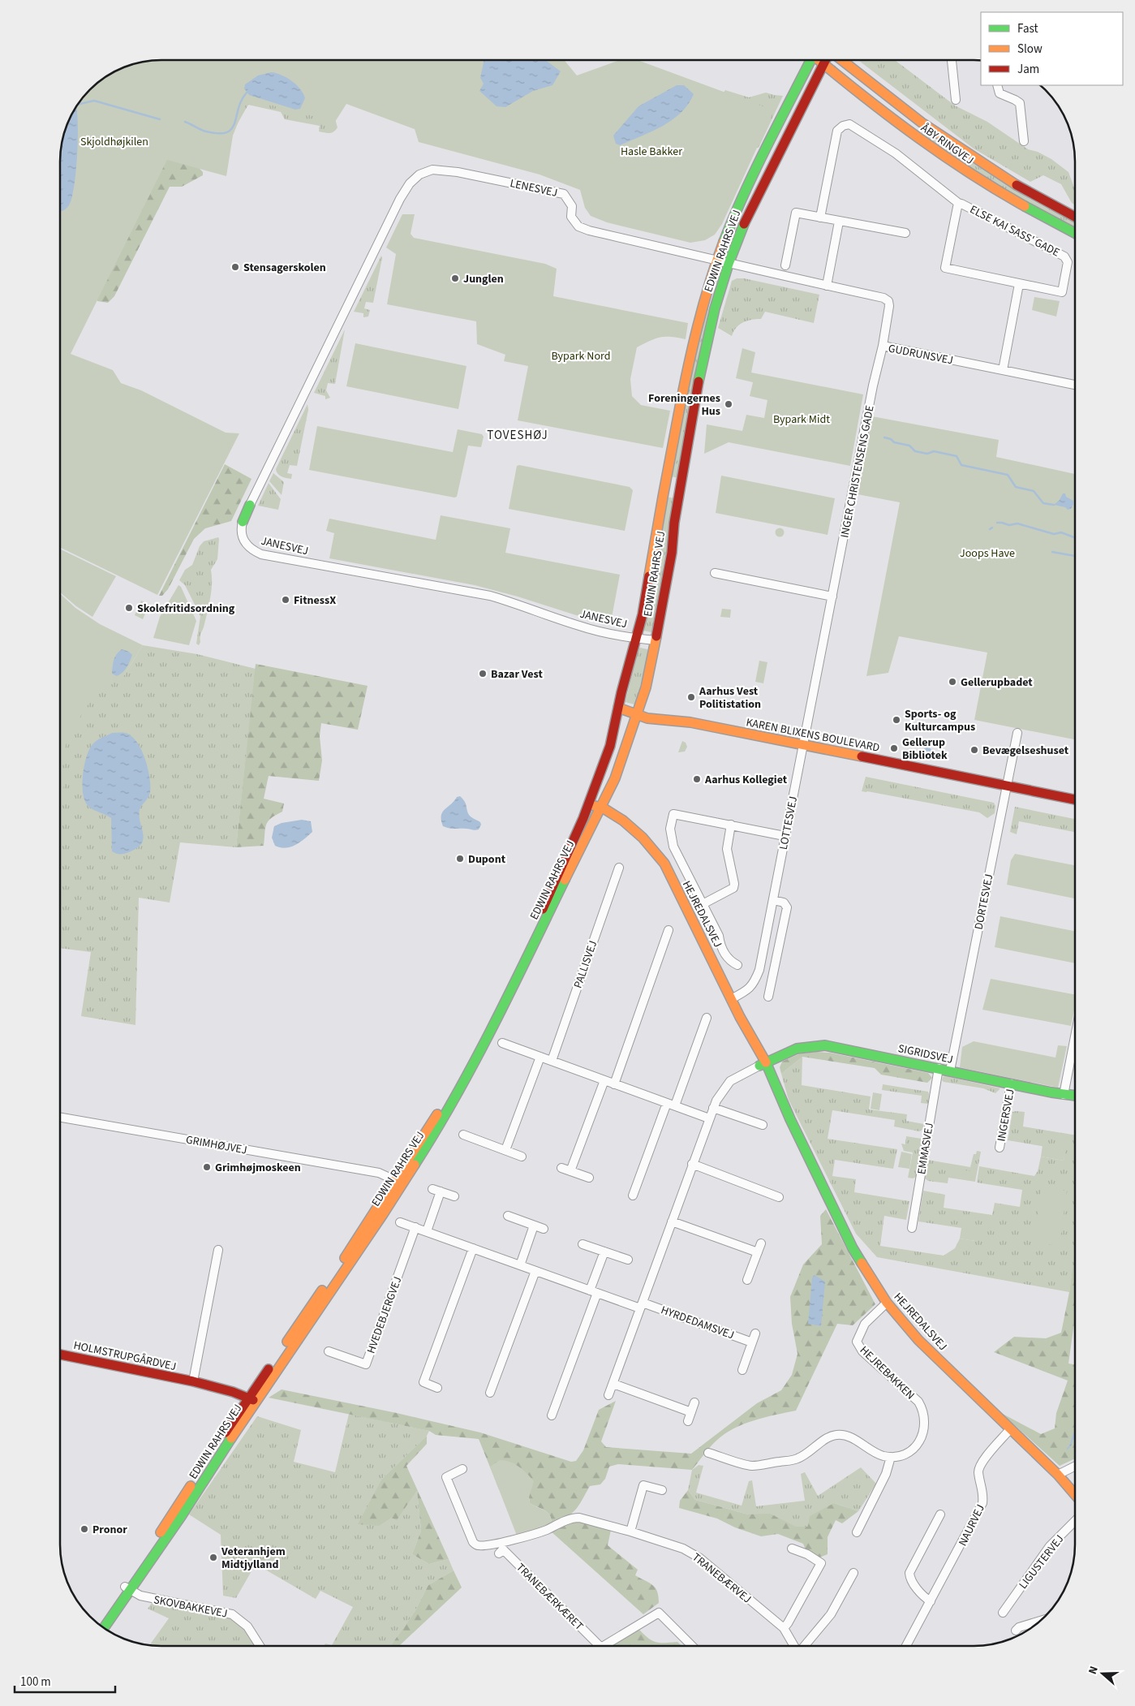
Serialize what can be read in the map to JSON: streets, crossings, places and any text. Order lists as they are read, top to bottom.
{
  "streets": {
    "street": [
      "ÅBY RINGVEJ",
      "LENESVEJ",
      "ELSE KAI SASS' GADE",
      "EDWIN RAHRS VEJ",
      "GUDRUNSVEJ",
      "INGER CHRISTENSENS GADE",
      "JANESVEJ",
      "KAREN BLIXENS BOULEVARD",
      "LOTTESVEJ",
      "DORTESVEJ",
      "HEJREDALSVEJ",
      "PALLISVEJ",
      "SIGRIDSVEJ",
      "INGERSVEJ",
      "GRIMHØJVEJ",
      "EMMASVEJ",
      "HVEDEBJERGVEJ",
      "HYRDEDAMSVEJ",
      "HOLMSTRUPGÅRDVEJ",
      "HEJREBAKKEN",
      "NAURVEJ",
      "LIGUSTERVEJ",
      "TRANEBÆRVEJ",
      "TRANEBÆRKÆRET",
      "SKOVBAKKEVEJ"
    ]
  },
  "crossings": [
    ["ÅBY RINGVEJ", "EDWIN RAHRS VEJ"],
    ["LENESVEJ", "EDWIN RAHRS VEJ"],
    ["LENESVEJ", "GUDRUNSVEJ"],
    ["LENESVEJ", "JANESVEJ"],
    ["EDWIN RAHRS VEJ", "GUDRUNSVEJ"],
    ["EDWIN RAHRS VEJ", "JANESVEJ"],
    ["EDWIN RAHRS VEJ", "KAREN BLIXENS BOULEVARD"],
    ["EDWIN RAHRS VEJ", "HEJREDALSVEJ"],
    ["EDWIN RAHRS VEJ", "GRIMHØJVEJ"],
    ["EDWIN RAHRS VEJ", "HOLMSTRUPGÅRDVEJ"],
    ["EDWIN RAHRS VEJ", "SKOVBAKKEVEJ"],
    ["GUDRUNSVEJ", "INGER CHRISTENSENS GADE"],
    ["INGER CHRISTENSENS GADE", "KAREN BLIXENS BOULEVARD"],
    ["INGER CHRISTENSENS GADE", "LOTTESVEJ"],
    ["KAREN BLIXENS BOULEVARD", "LOTTESVEJ"],
    ["KAREN BLIXENS BOULEVARD", "DORTESVEJ"],
    ["LOTTESVEJ", "HEJREDALSVEJ"],
    ["DORTESVEJ", "SIGRIDSVEJ"],
    ["HEJREDALSVEJ", "SIGRIDSVEJ"],
    ["HEJREDALSVEJ", "HEJREBAKKEN"],
    ["HEJREDALSVEJ", "NAURVEJ"],
    ["SIGRIDSVEJ", "INGERSVEJ"],
    ["SIGRIDSVEJ", "EMMASVEJ"]
  ],
  "districts": ["TOVESHØJ"],
  "parks": [
    "Skjoldhøjkilen",
    "Hasle Bakker",
    "Bypark Nord",
    "Bypark Midt",
    "Joops Have"
  ],
  "places": [
    "Stensagerskolen",
    "Junglen",
    "Foreningernes Hus",
    "FitnessX",
    "Skolefritidsordning",
    "Bazar Vest",
    "Gellerupbadet",
    "Aarhus Vest Politistation",
    "Sports- og Kulturcampus",
    "Gellerup Bibliotek",
    "Bevægelseshuset",
    "Aarhus Kollegiet",
    "Dupont",
    "Grimhøjmoskeen",
    "Pronor",
    "Veteranhjem Midtjylland"
  ],
  "legend": ["Fast", "Slow", "Jam"],
  "scale_bar": "100 m",
  "north": "left"
}
